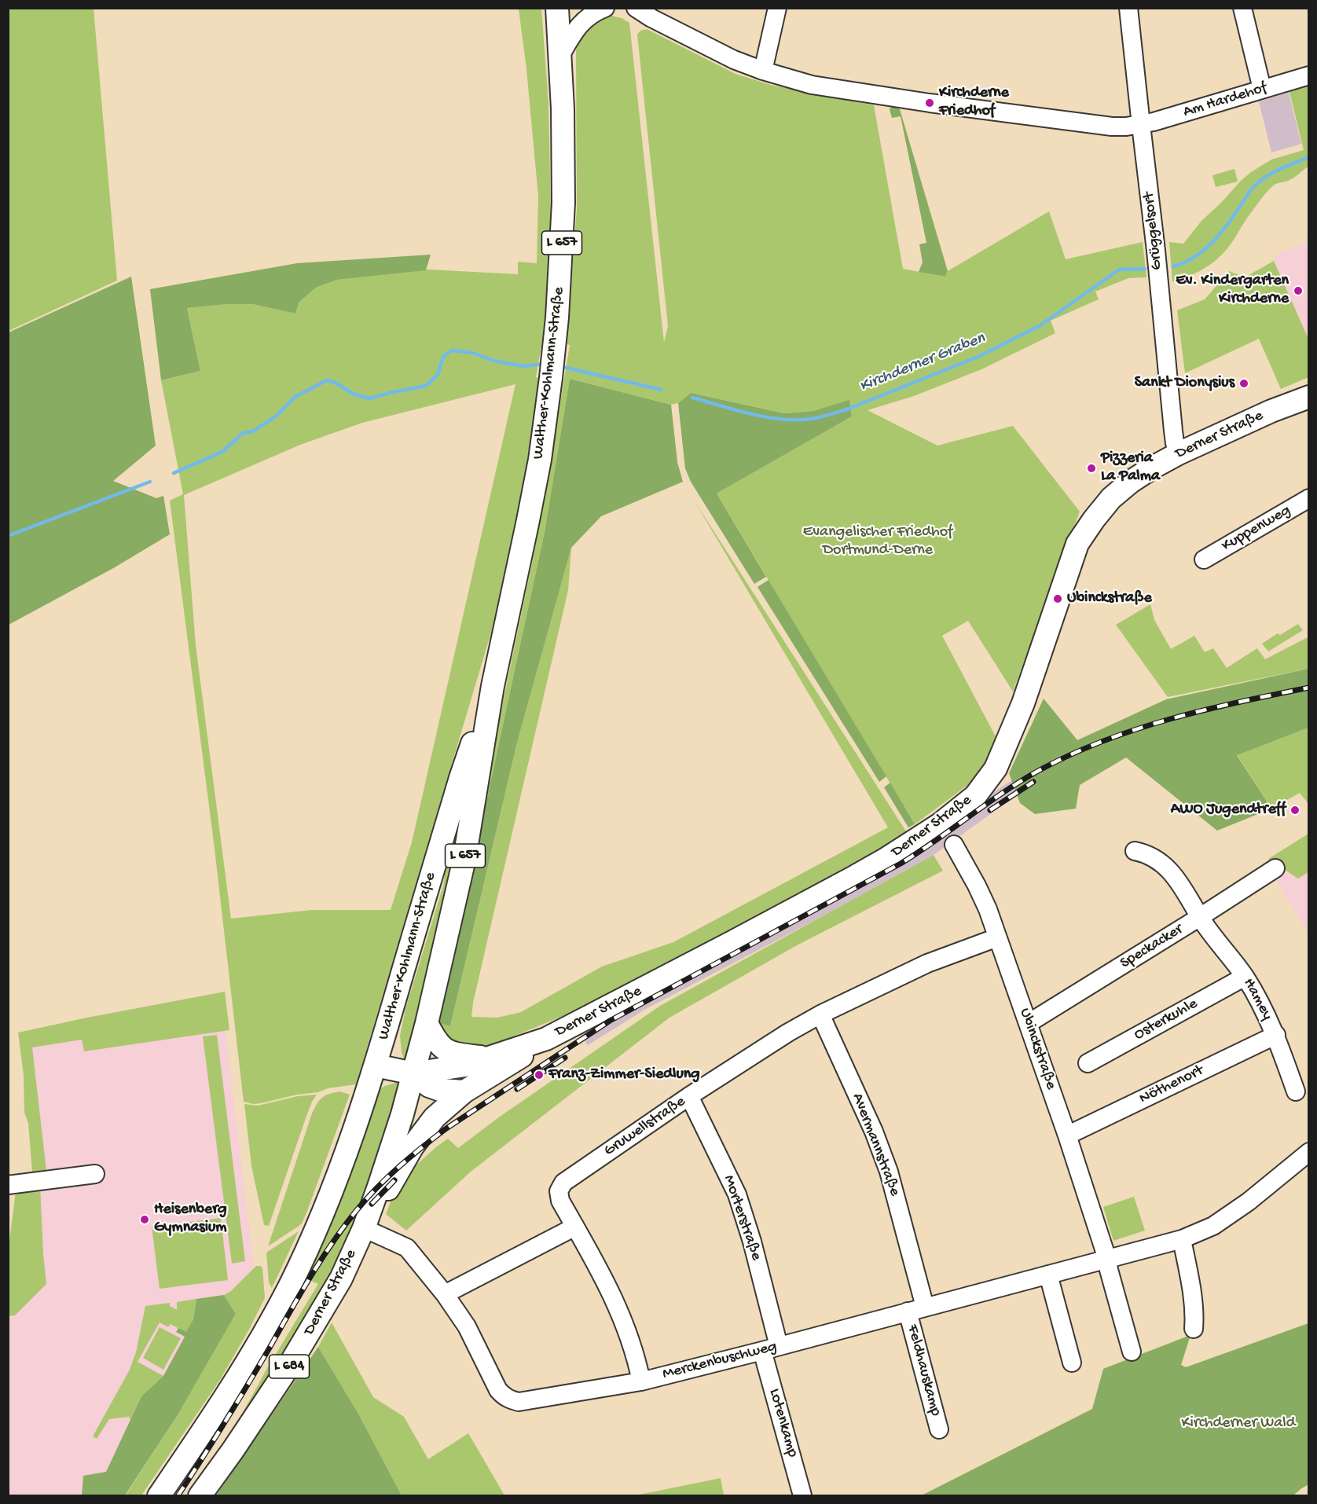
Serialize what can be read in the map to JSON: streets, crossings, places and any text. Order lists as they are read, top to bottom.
{
  "streets": {
    "main road": [
      "L 657",
      "Walther-Kohlmann-Straße",
      "Derner Straße",
      "L 684"
    ],
    "street": [
      "Am Hardehof",
      "Grüggelsort",
      "Kuppenweg",
      "Speckacker",
      "Hamey",
      "Osterkuhle",
      "Ubinckstraße",
      "Nöthenort",
      "Gruwellstraße",
      "Avermannstraße",
      "Morterstraße",
      "Merckenbuschweg",
      "Feldhauskamp",
      "Lotenkamp"
    ]
  },
  "crossings": [
    ["Am Hardehof", "Grüggelsort"],
    ["Grüggelsort", "Derner Straße"],
    ["Walther-Kohlmann-Straße", "Derner Straße"],
    ["Walther-Kohlmann-Straße", "L 684"],
    ["Derner Straße", "Merckenbuschweg"],
    ["Derner Straße", "L 684"],
    ["Speckacker", "Hamey"],
    ["Speckacker", "Ubinckstraße"],
    ["Hamey", "Osterkuhle"],
    ["Hamey", "Nöthenort"],
    ["Ubinckstraße", "Nöthenort"],
    ["Ubinckstraße", "Gruwellstraße"],
    ["Ubinckstraße", "Merckenbuschweg"],
    ["Gruwellstraße", "Avermannstraße"],
    ["Gruwellstraße", "Morterstraße"],
    ["Gruwellstraße", "Merckenbuschweg"],
    ["Avermannstraße", "Merckenbuschweg"],
    ["Avermannstraße", "Feldhauskamp"],
    ["Morterstraße", "Merckenbuschweg"],
    ["Morterstraße", "Lotenkamp"],
    ["Merckenbuschweg", "L 684"],
    ["Merckenbuschweg", "Feldhauskamp"],
    ["Merckenbuschweg", "Lotenkamp"]
  ],
  "water": ["Kirchderner Graben"],
  "parks": ["Evangelischer Friedhof Dortmund-Derne", "Kirchderner Wald"],
  "places": [
    "Kirchderne Friedhof",
    "Ev. Kindergarten Kirchderne",
    "Sankt Dionysius",
    "Pizzeria La Palma",
    "Ubinckstraße",
    "AWO Jugendtreff",
    "Franz-Zimmer-Siedlung",
    "Heisenberg Gymnasium"
  ]
}
